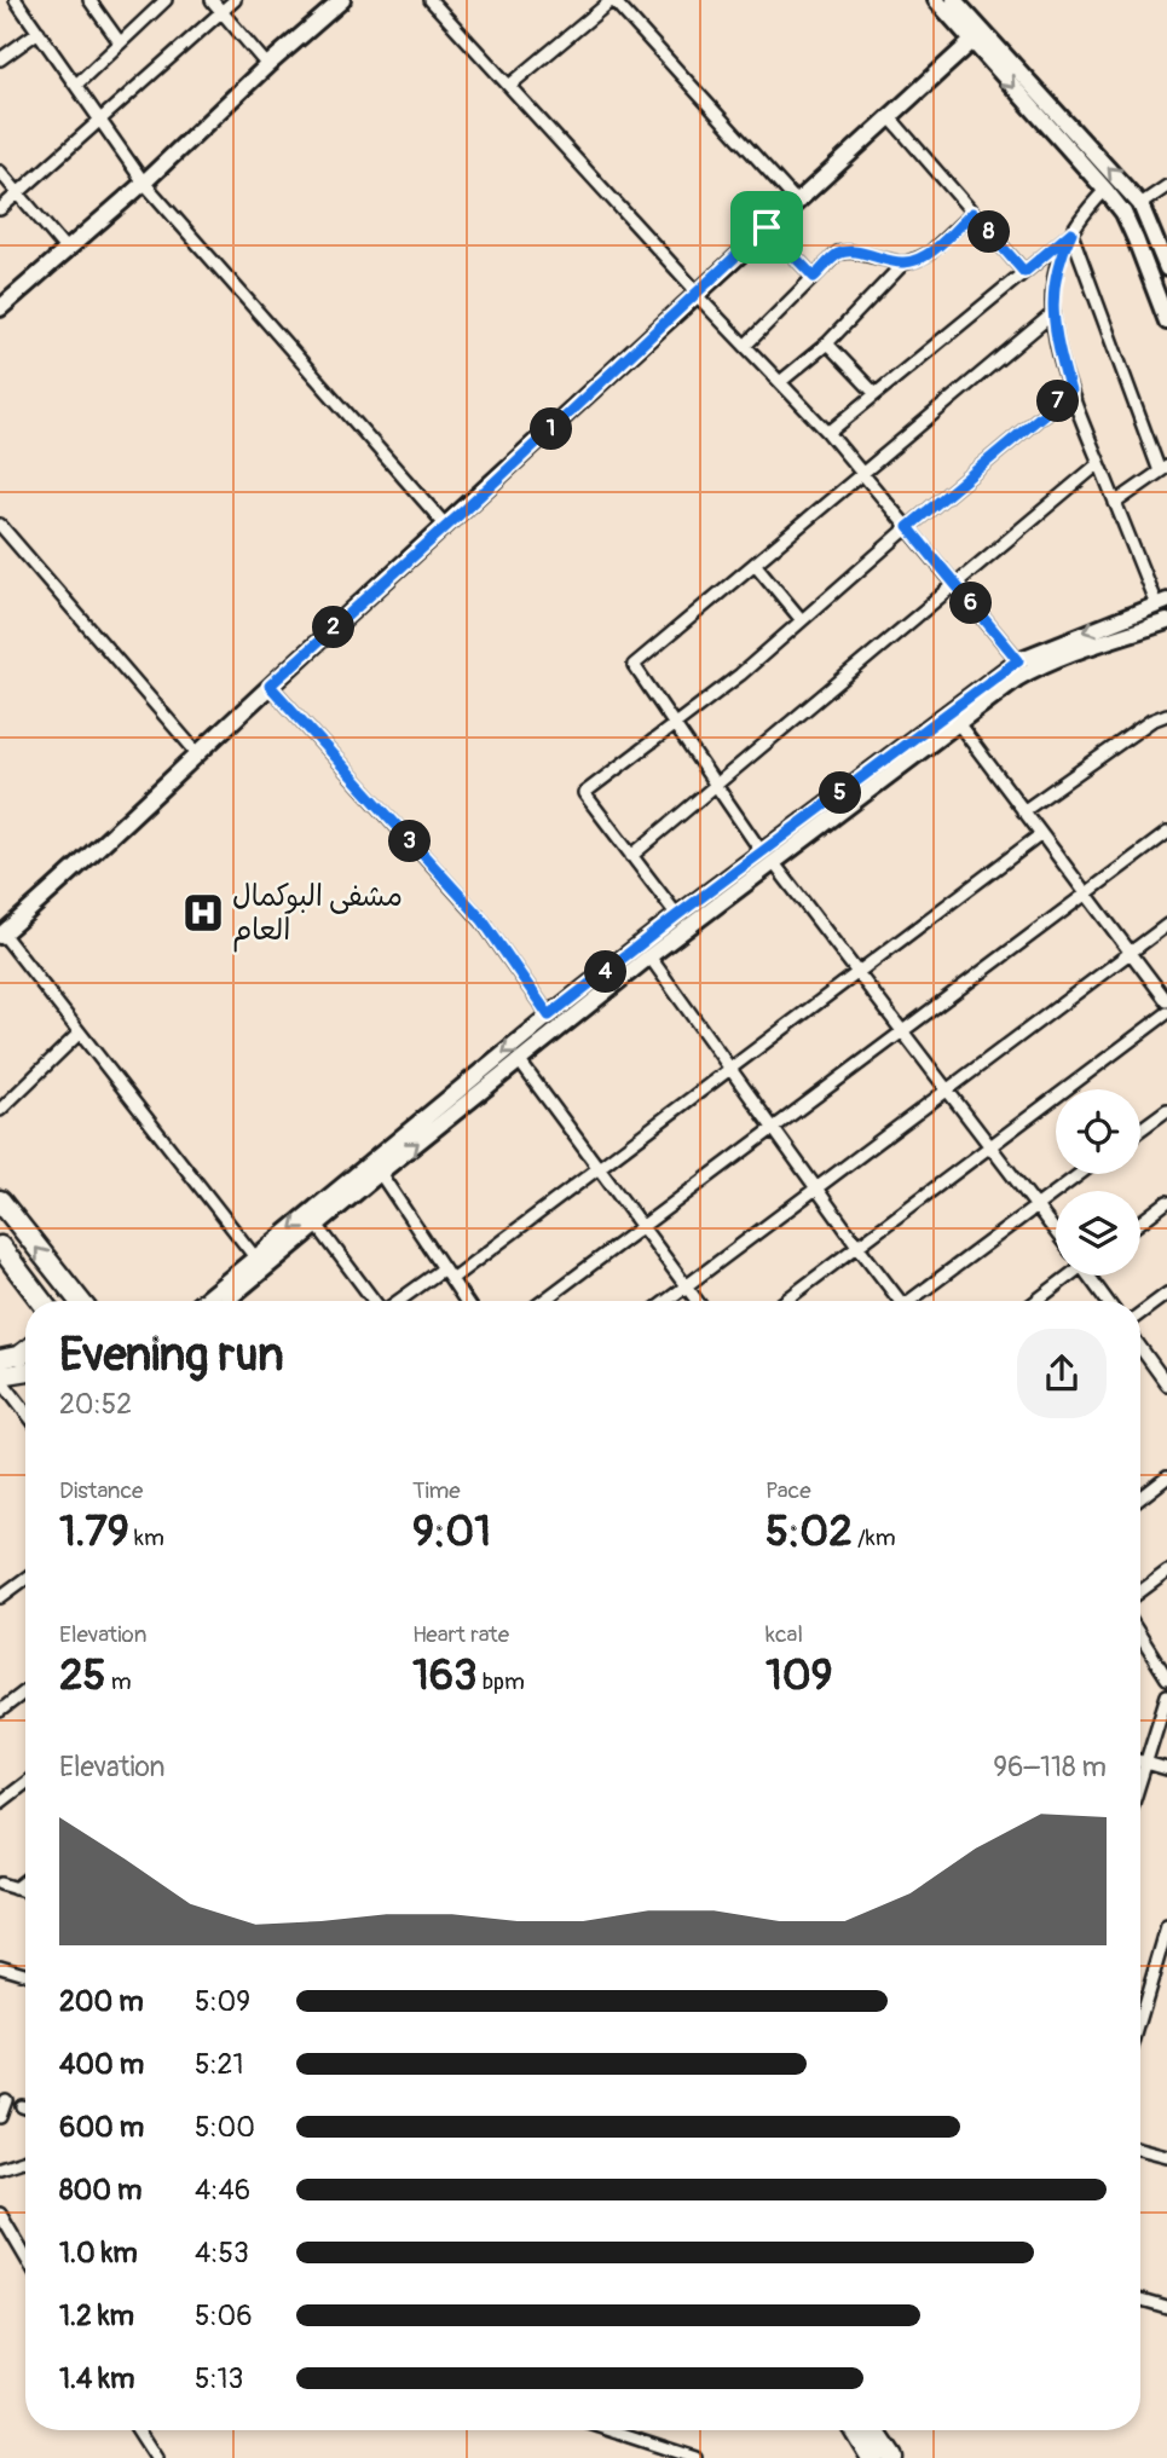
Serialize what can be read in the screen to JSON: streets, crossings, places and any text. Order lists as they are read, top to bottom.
{
  "places": {
    "hospital": ["مشفى البوكمال العام"]
  },
  "page": {
    "pins": [
      "8",
      "7",
      "1",
      "6",
      "2",
      "5",
      "3",
      "4"
    ],
    "heading": ["Evening run", "20:52"],
    "stats": [
      ["Distance", "1.79 km"],
      ["Time", "9:01"],
      ["Pace", "5:02 /km"],
      ["Elevation", "25 m"],
      ["Heart rate", "163 bpm"],
      ["kcal", "109"]
    ],
    "chart": ["Elevation", "96–118 m"],
    "list": [
      {
        "name": "200 m",
        "note": "5:09"
      },
      {
        "name": "400 m",
        "note": "5:21"
      },
      {
        "name": "600 m",
        "note": "5:00"
      },
      {
        "name": "800 m",
        "note": "4:46"
      },
      {
        "name": "1.0 km",
        "note": "4:53"
      },
      {
        "name": "1.2 km",
        "note": "5:06"
      },
      {
        "name": "1.4 km",
        "note": "5:13"
      }
    ]
  }
}
